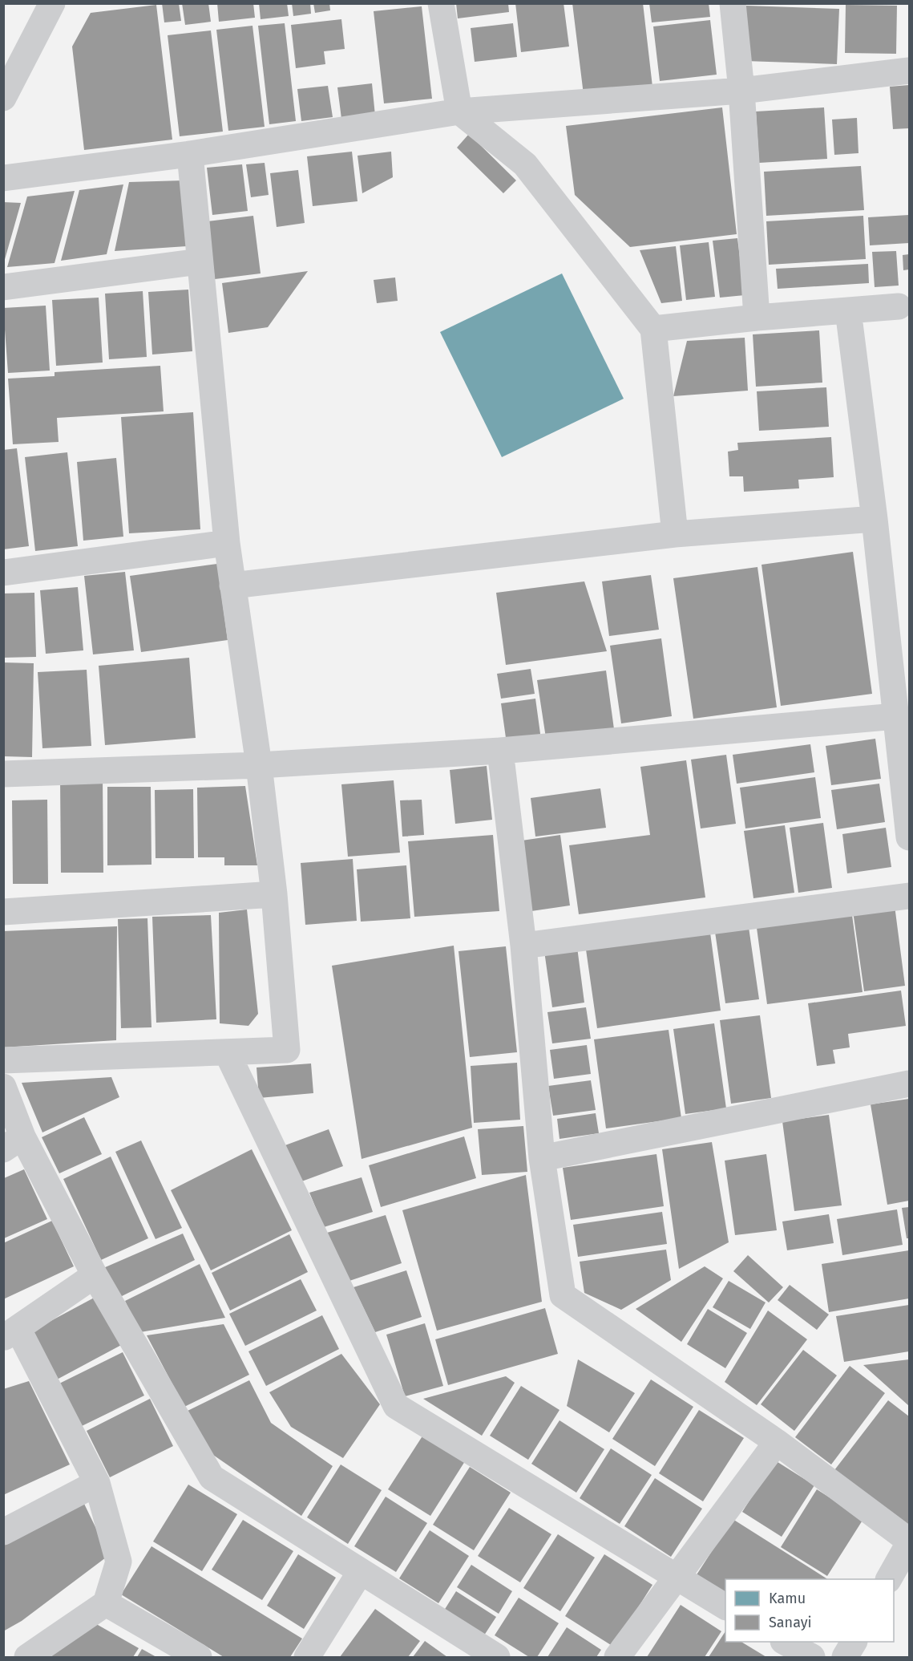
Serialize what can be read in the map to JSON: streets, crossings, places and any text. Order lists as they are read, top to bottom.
{
  "legend": ["Kamu", "Sanayi"]
}
